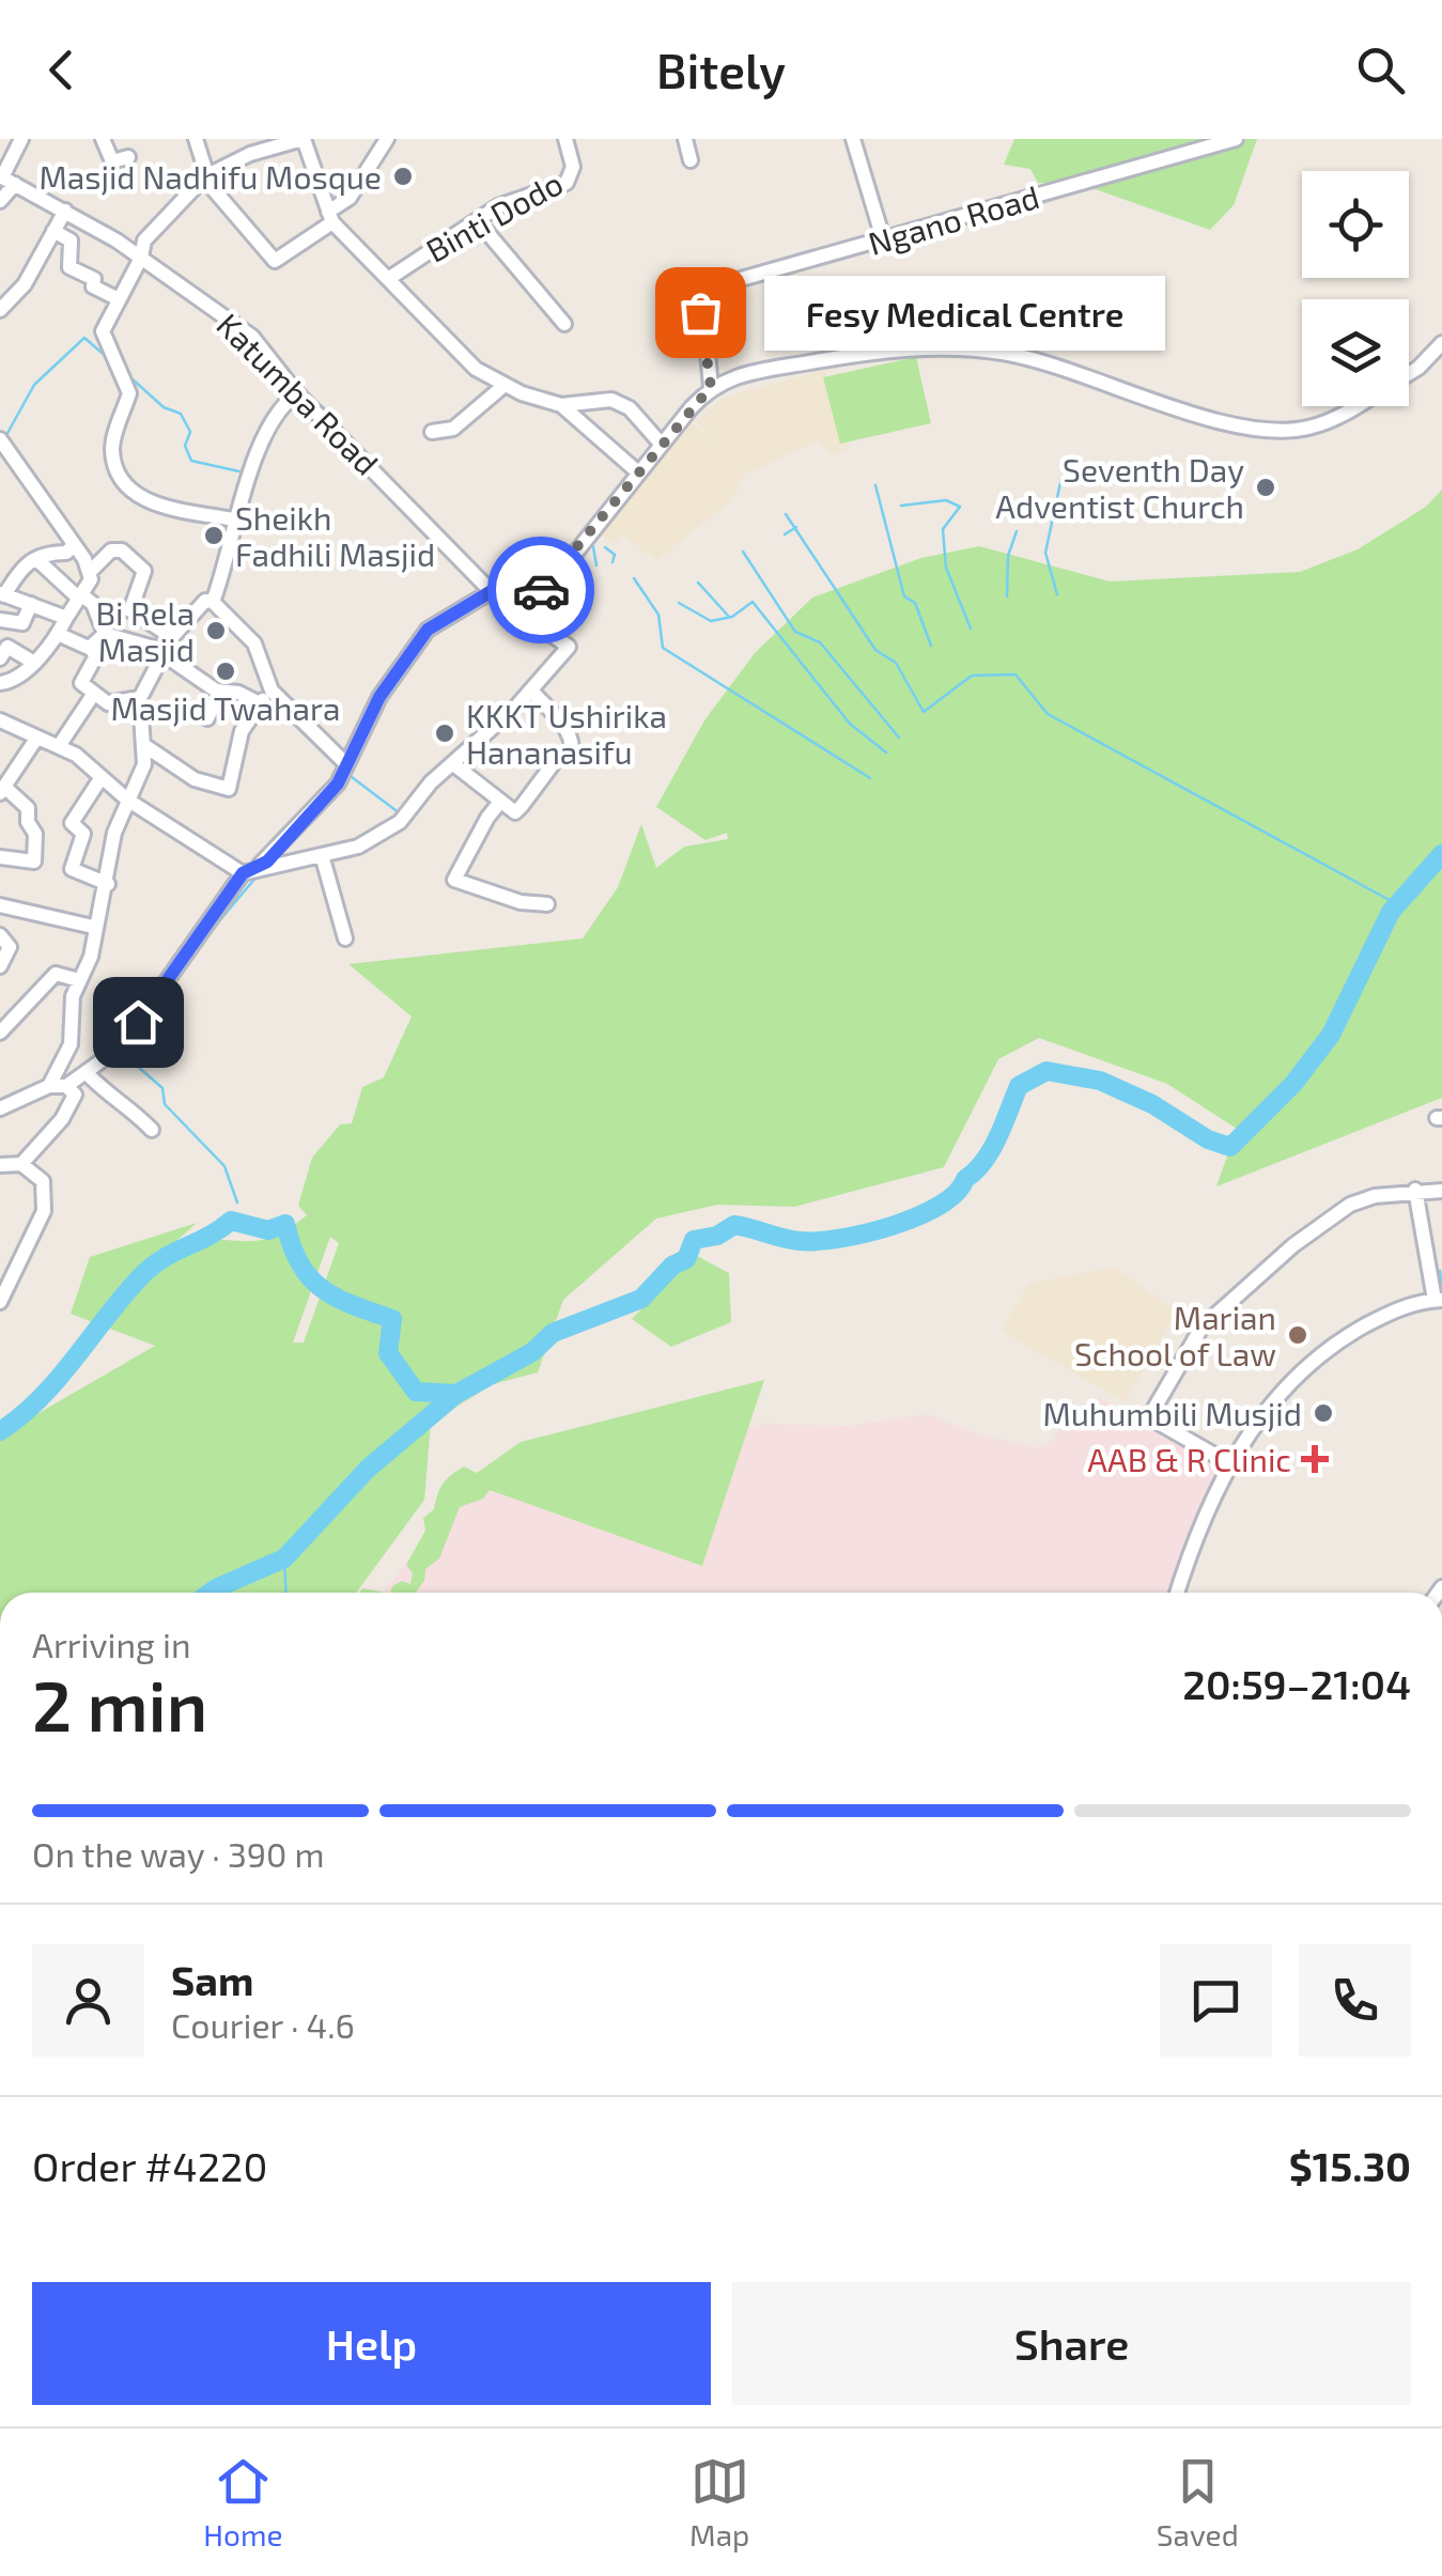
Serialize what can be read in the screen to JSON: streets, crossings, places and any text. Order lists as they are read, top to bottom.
{
  "streets": {
    "street": ["Binti Dodo", "Ngano Road", "Katumba Road"]
  },
  "places": {
    "other": [
      "Masjid Nadhifu Mosque",
      "Fesy Medical Centre",
      "Seventh Day Adventist Church",
      "Sheikh Fadhili Masjid",
      "Bi Rela Masjid",
      "Masjid Twahara",
      "KKKT Ushirika Hananasifu",
      "Marian School of Law",
      "Muhumbili Musjid"
    ],
    "health": ["AAB & R Clinic"]
  },
  "page": {
    "header": "Bitely",
    "bubble": "Fesy Medical Centre",
    "heading": ["2 min", "Arriving in", "20:59–21:04"],
    "panel": [
      "Sam",
      "Courier · 4.6",
      "Order #4220",
      "$15.30"
    ],
    "bar": "On the way · 390 m",
    "buttons": ["Help", "Share"],
    "tabs": ["Home", "Map", "Saved"]
  }
}
